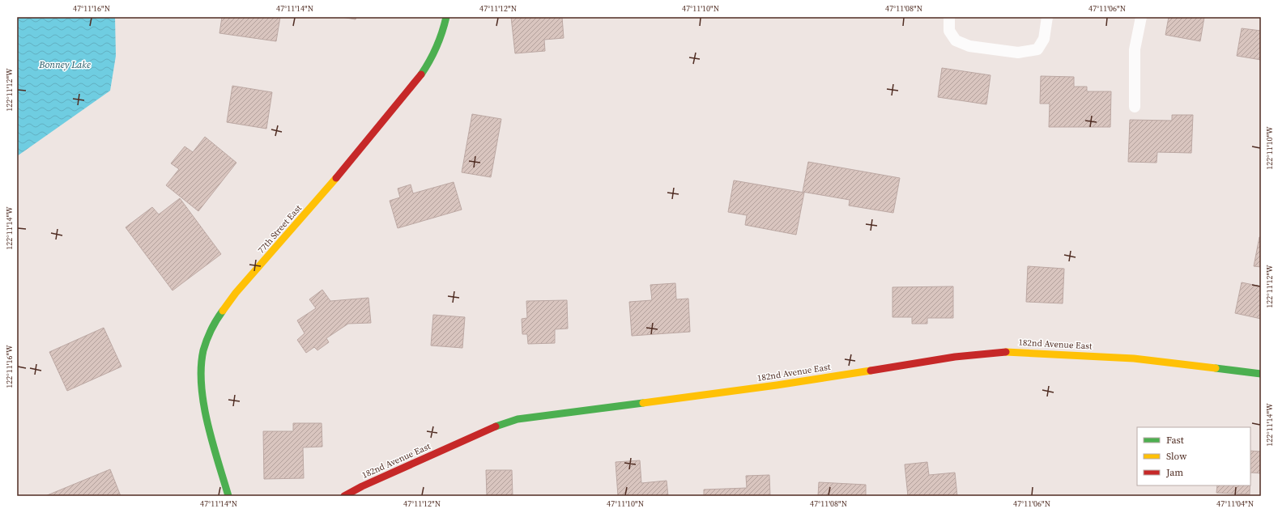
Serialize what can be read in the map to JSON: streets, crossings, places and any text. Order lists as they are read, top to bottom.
{
  "streets": {
    "street": ["77th Street East", "182nd Avenue East"]
  },
  "water": ["Bonney Lake"],
  "legend": ["Fast", "Slow", "Jam"],
  "coordinates": [
    "47°11'16\"N",
    "47°11'14\"N",
    "47°11'12\"N",
    "47°11'10\"N",
    "47°11'08\"N",
    "47°11'06\"N",
    "122°11'12\"W",
    "122°11'10\"W",
    "122°11'14\"W",
    "122°11'16\"W",
    "47°11'04\"N"
  ]
}
